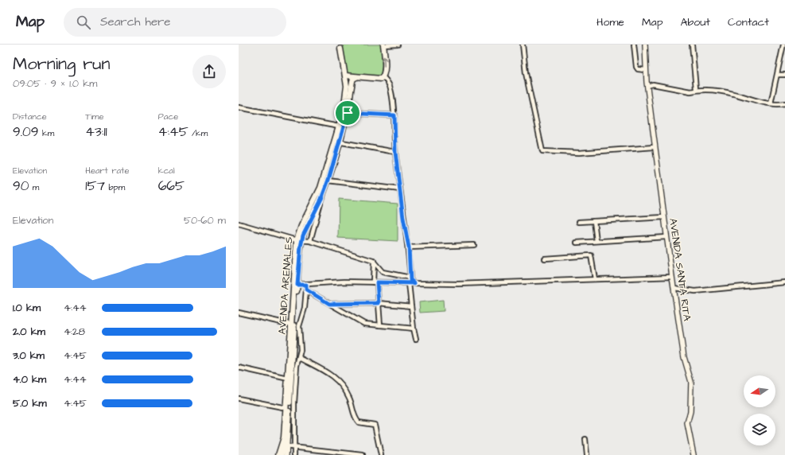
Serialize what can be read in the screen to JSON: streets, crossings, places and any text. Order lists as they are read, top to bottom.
{
  "streets": {
    "main road": ["AVENIDA ARENALES"],
    "street": ["AVENIDA SANTA RITA"]
  },
  "north": "left",
  "page": {
    "header": "Map",
    "search": "Search here",
    "nav": [
      "Home",
      "Map",
      "About",
      "Contact"
    ],
    "heading": ["Morning run", "09:05 · 9 × 1.0 km"],
    "stats": [
      ["Distance", "9.09 km"],
      ["Time", "43:11"],
      ["Pace", "4:45 /km"],
      ["Elevation", "90 m"],
      ["Heart rate", "157 bpm"],
      ["kcal", "665"]
    ],
    "chart": ["Elevation", "50–60 m"],
    "list": [
      {
        "name": "1.0 km",
        "note": "4:44"
      },
      {
        "name": "2.0 km",
        "note": "4:28"
      },
      {
        "name": "3.0 km",
        "note": "4:45"
      },
      {
        "name": "4.0 km",
        "note": "4:44"
      },
      {
        "name": "5.0 km",
        "note": "4:45"
      }
    ]
  }
}
